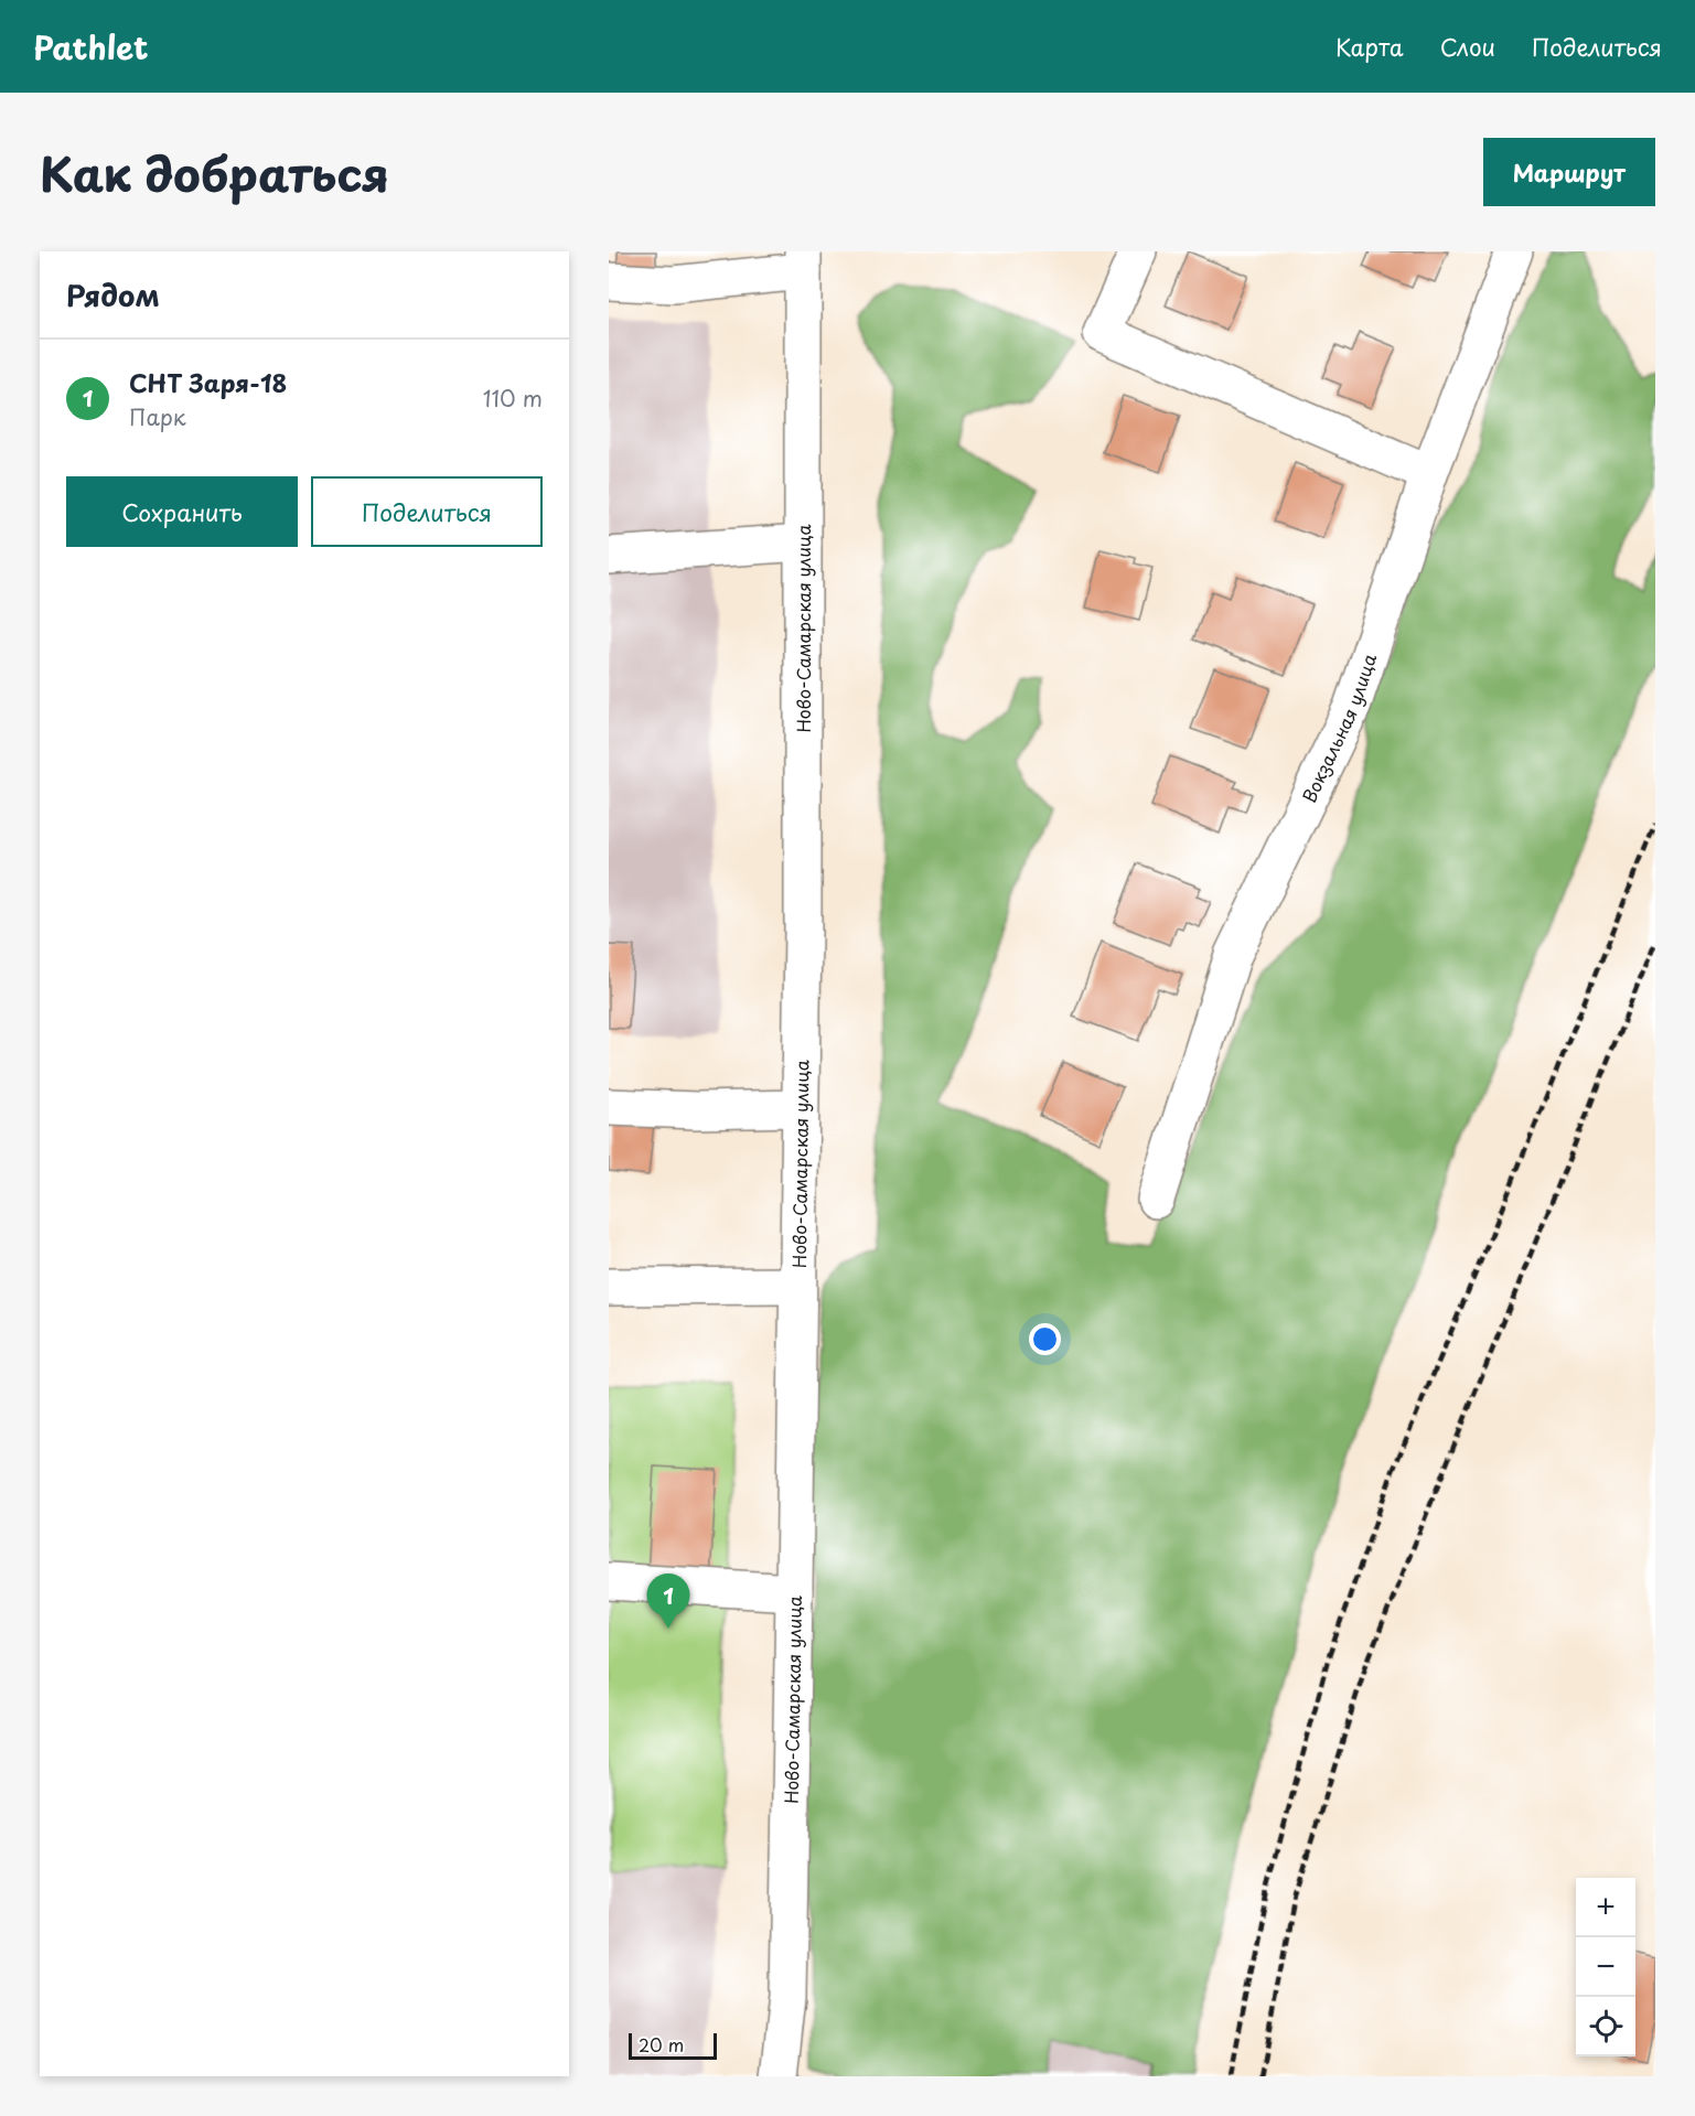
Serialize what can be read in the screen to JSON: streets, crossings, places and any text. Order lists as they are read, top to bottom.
{
  "streets": {
    "street": ["Ново-Самарская улица", "Вокзальная улица"]
  },
  "scale_bar": "20 m",
  "page": {
    "header": "Pathlet",
    "nav": ["Карта", "Слои", "Поделиться"],
    "title": "Как добраться",
    "buttons": [
      "Маршрут",
      ["Сохранить", "Поделиться"]
    ],
    "heading": "Рядом",
    "list": [
      {
        "mark": "1",
        "name": "СНТ Заря-18",
        "note": "Парк",
        "value": "110 m"
      }
    ],
    "pins": "1",
    "map_buttons": ["+", "−"],
    "scale": "20 m"
  }
}
